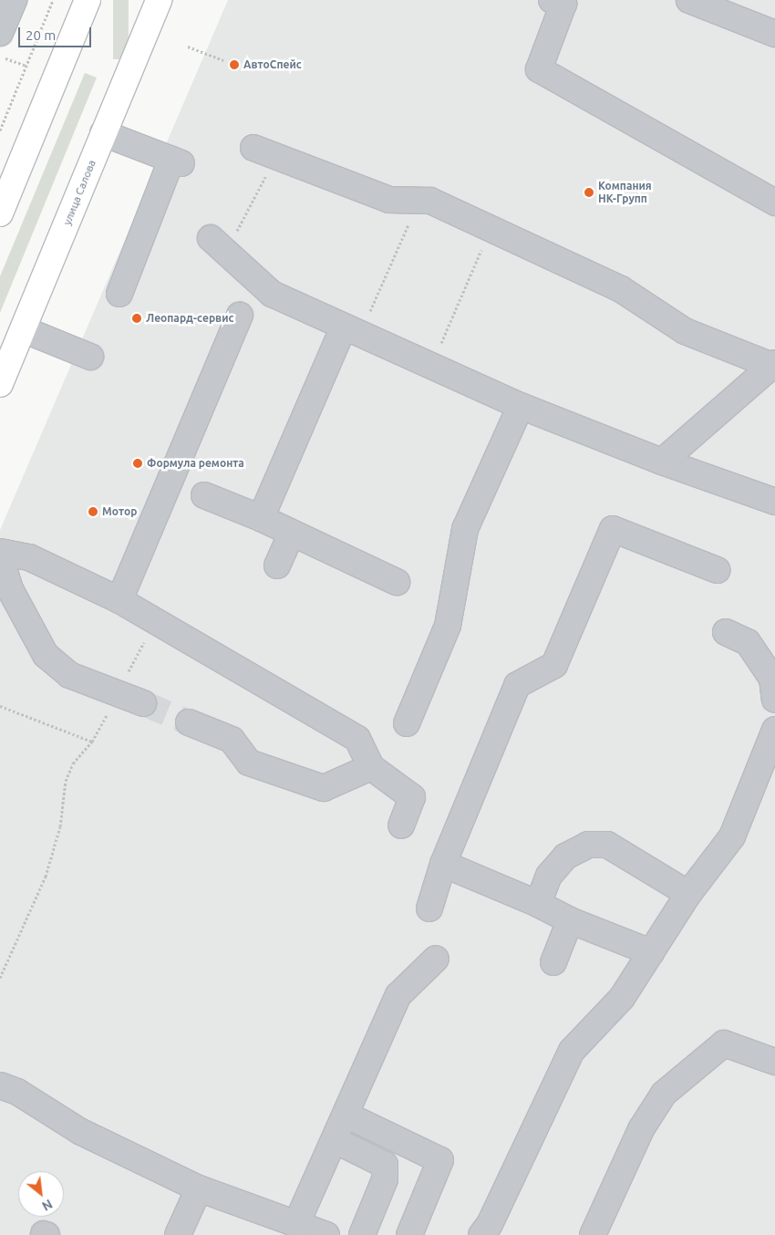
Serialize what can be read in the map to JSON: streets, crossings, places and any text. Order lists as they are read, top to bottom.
{
  "streets": {
    "main road": ["улица Салова"]
  },
  "places": [
    "АвтоСпейс",
    "Компания НК-Групп",
    "Леопард-сервис",
    "Формула ремонта",
    "Мотор"
  ],
  "scale_bar": "20 m",
  "north": "bottom right"
}
